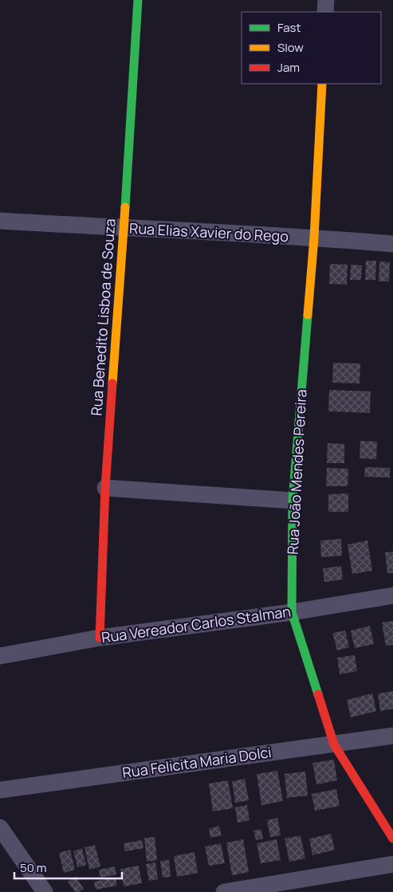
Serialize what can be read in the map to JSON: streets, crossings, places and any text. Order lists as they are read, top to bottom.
{
  "streets": {
    "street": [
      "Rua Elias Xavier do Rego",
      "Rua Benedito Lisboa de Souza",
      "Rua João Mendes Pereira",
      "Rua Vereador Carlos Stalman",
      "Rua Felicita Maria Dolci"
    ]
  },
  "crossings": [
    ["Rua Elias Xavier do Rego", "Rua Benedito Lisboa de Souza"],
    ["Rua Elias Xavier do Rego", "Rua João Mendes Pereira"],
    ["Rua Benedito Lisboa de Souza", "Rua Vereador Carlos Stalman"],
    ["Rua João Mendes Pereira", "Rua Vereador Carlos Stalman"],
    ["Rua João Mendes Pereira", "Rua Felicita Maria Dolci"]
  ],
  "legend": ["Fast", "Slow", "Jam"],
  "scale_bar": "50 m"
}
